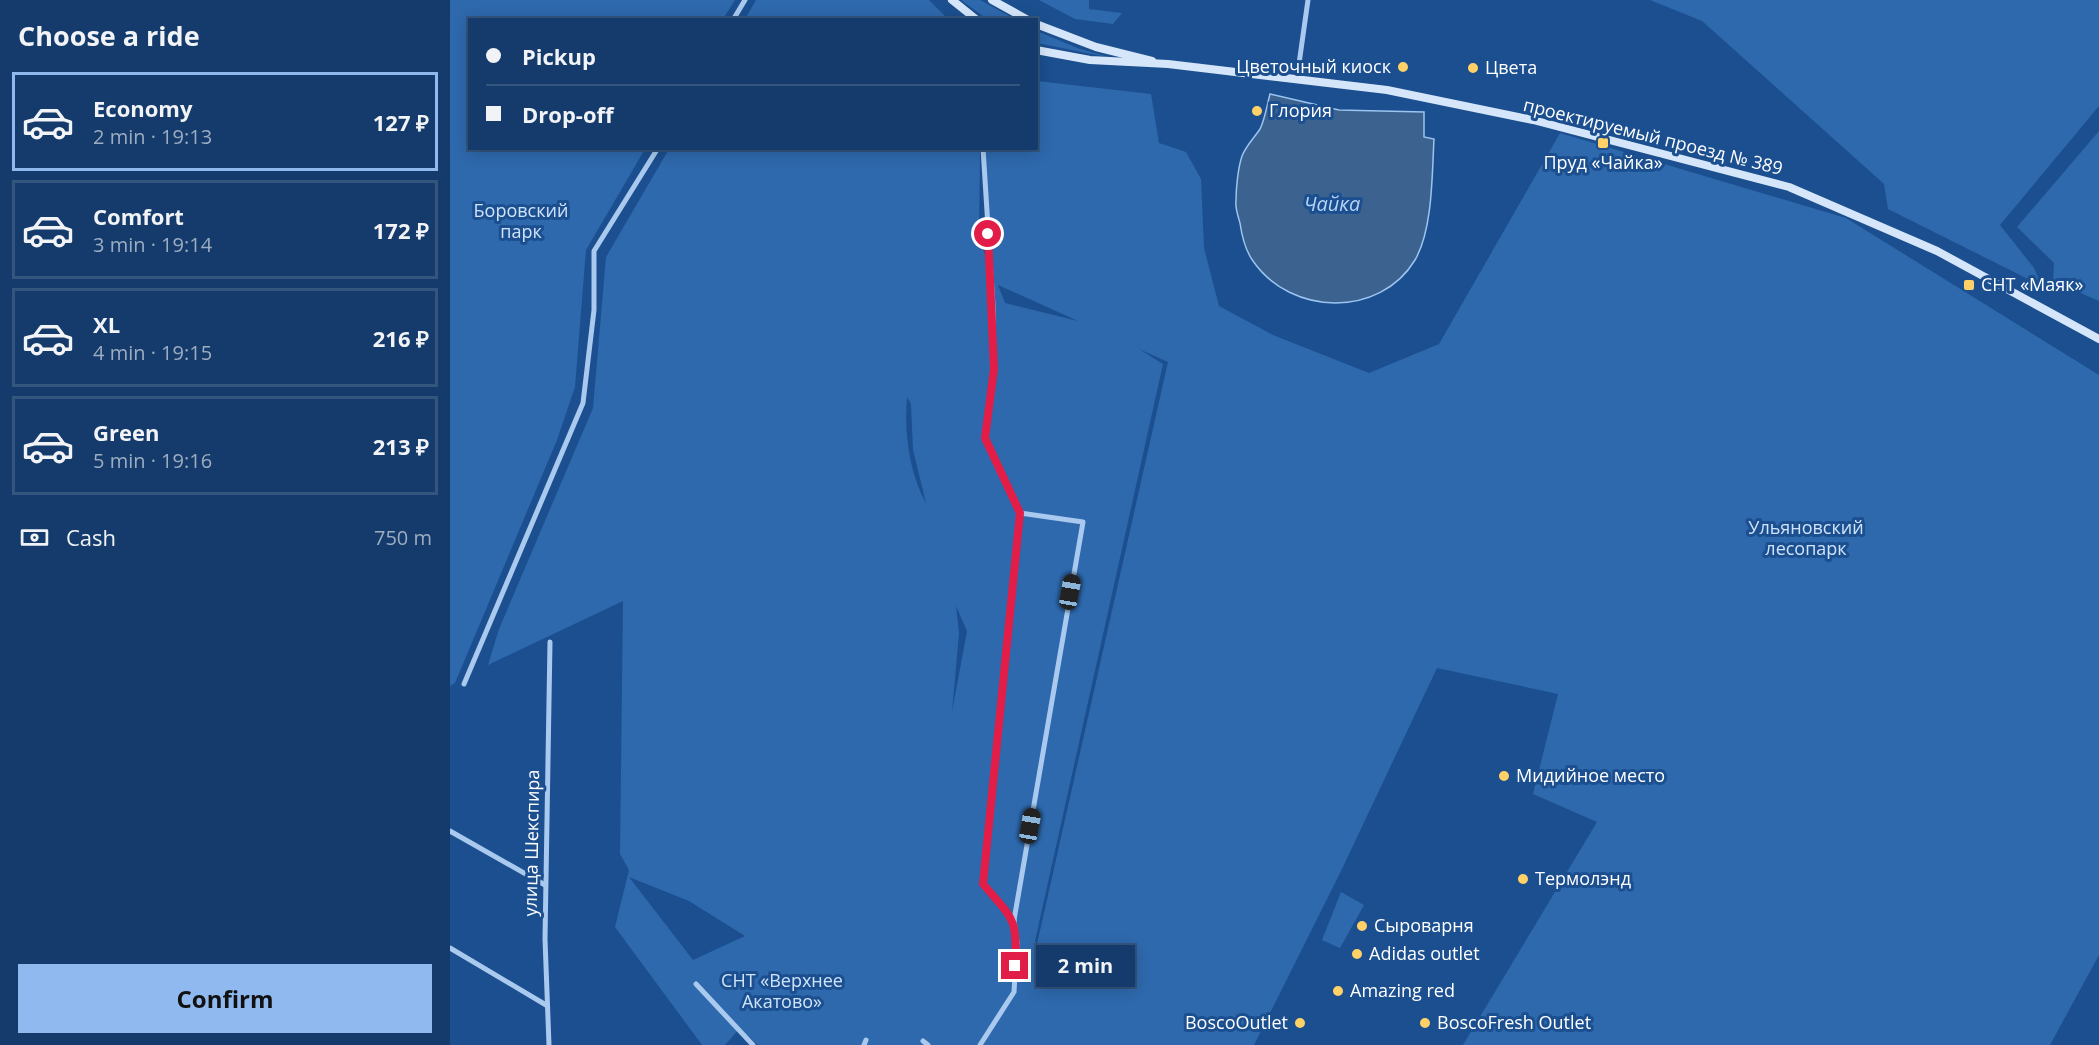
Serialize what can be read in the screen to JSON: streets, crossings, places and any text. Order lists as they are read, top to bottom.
{
  "streets": {
    "main road": ["проектируемый проезд № 389"],
    "street": ["улица Шекспира"]
  },
  "water": ["Чайка"],
  "parks": ["Боровский парк", "Ульяновский лесопарк", "СНТ «Верхнее Акатово»"],
  "places": {
    "other": [
      "Цветочный киоск",
      "Цвета",
      "Глория",
      "Мидийное место",
      "Термолэнд",
      "Сыроварня",
      "Adidas outlet",
      "Amazing red",
      "BoscoOutlet",
      "BoscoFresh Outlet"
    ],
    "transit": ["Пруд «Чайка»", "СНТ «Маяк»"]
  },
  "page": {
    "heading": "Choose a ride",
    "banner": ["Pickup", "Drop-off"],
    "list": [
      {
        "name": "Economy",
        "note": "2 min · 19:13",
        "value": "127 ₽"
      },
      {
        "name": "Comfort",
        "note": "3 min · 19:14",
        "value": "172 ₽"
      },
      {
        "name": "XL",
        "note": "4 min · 19:15",
        "value": "216 ₽"
      },
      {
        "name": "Green",
        "note": "5 min · 19:16",
        "value": "213 ₽"
      }
    ],
    "pay": ["Cash", "750 m"],
    "bubble": "2 min",
    "buttons": "Confirm"
  }
}
